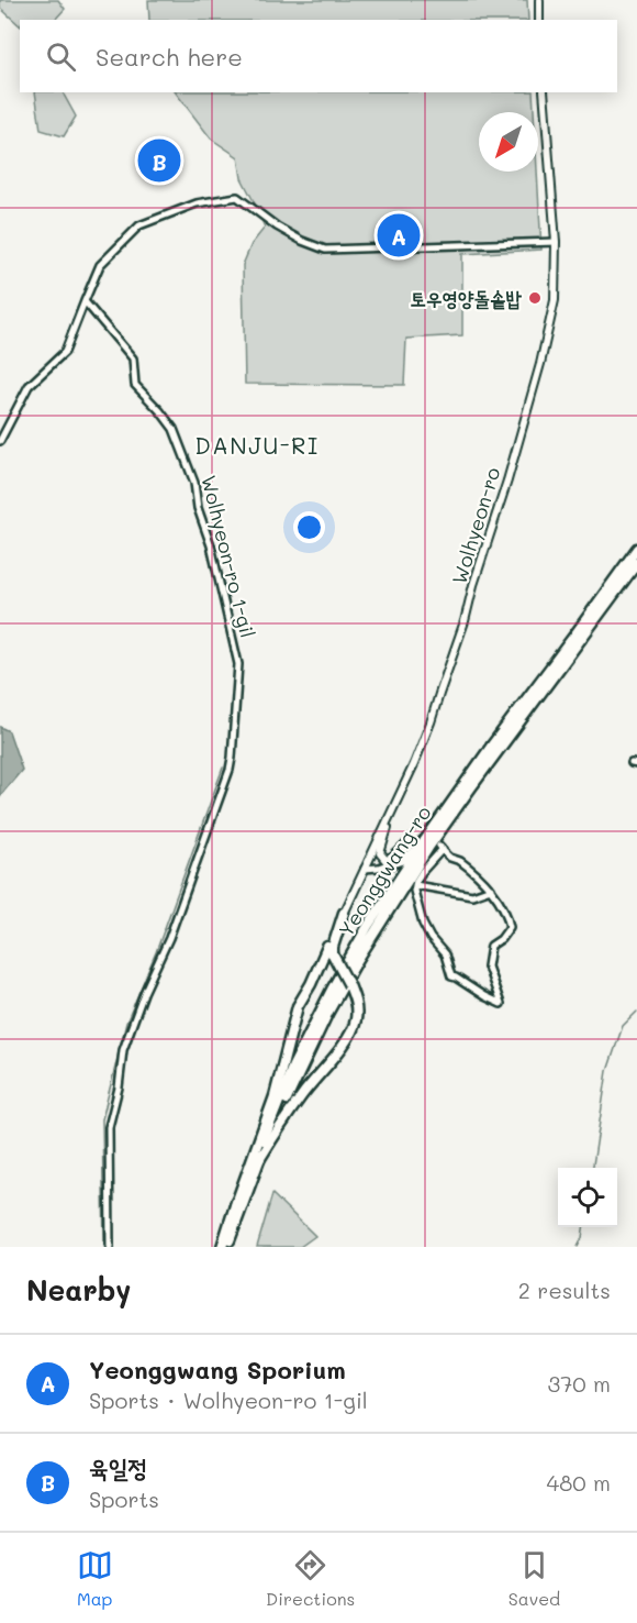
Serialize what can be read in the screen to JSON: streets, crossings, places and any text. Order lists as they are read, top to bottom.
{
  "streets": {
    "main road": ["Yeonggwang-ro"],
    "street": ["Wolhyeon-ro", "Wolhyeon-ro 1-gil"]
  },
  "districts": ["DANJU-RI"],
  "places": ["토우영양돌솥밥"],
  "north": "bottom left",
  "page": {
    "search": "Search here",
    "pins": ["B", "A"],
    "heading": ["Nearby", "2 results"],
    "list": [
      {
        "mark": "A",
        "name": "Yeonggwang Sporium",
        "note": "Sports · Wolhyeon-ro 1-gil",
        "value": "370 m"
      },
      {
        "mark": "B",
        "name": "육일정",
        "note": "Sports",
        "value": "480 m"
      }
    ],
    "nav": ["Map", "Directions", "Saved"]
  }
}
